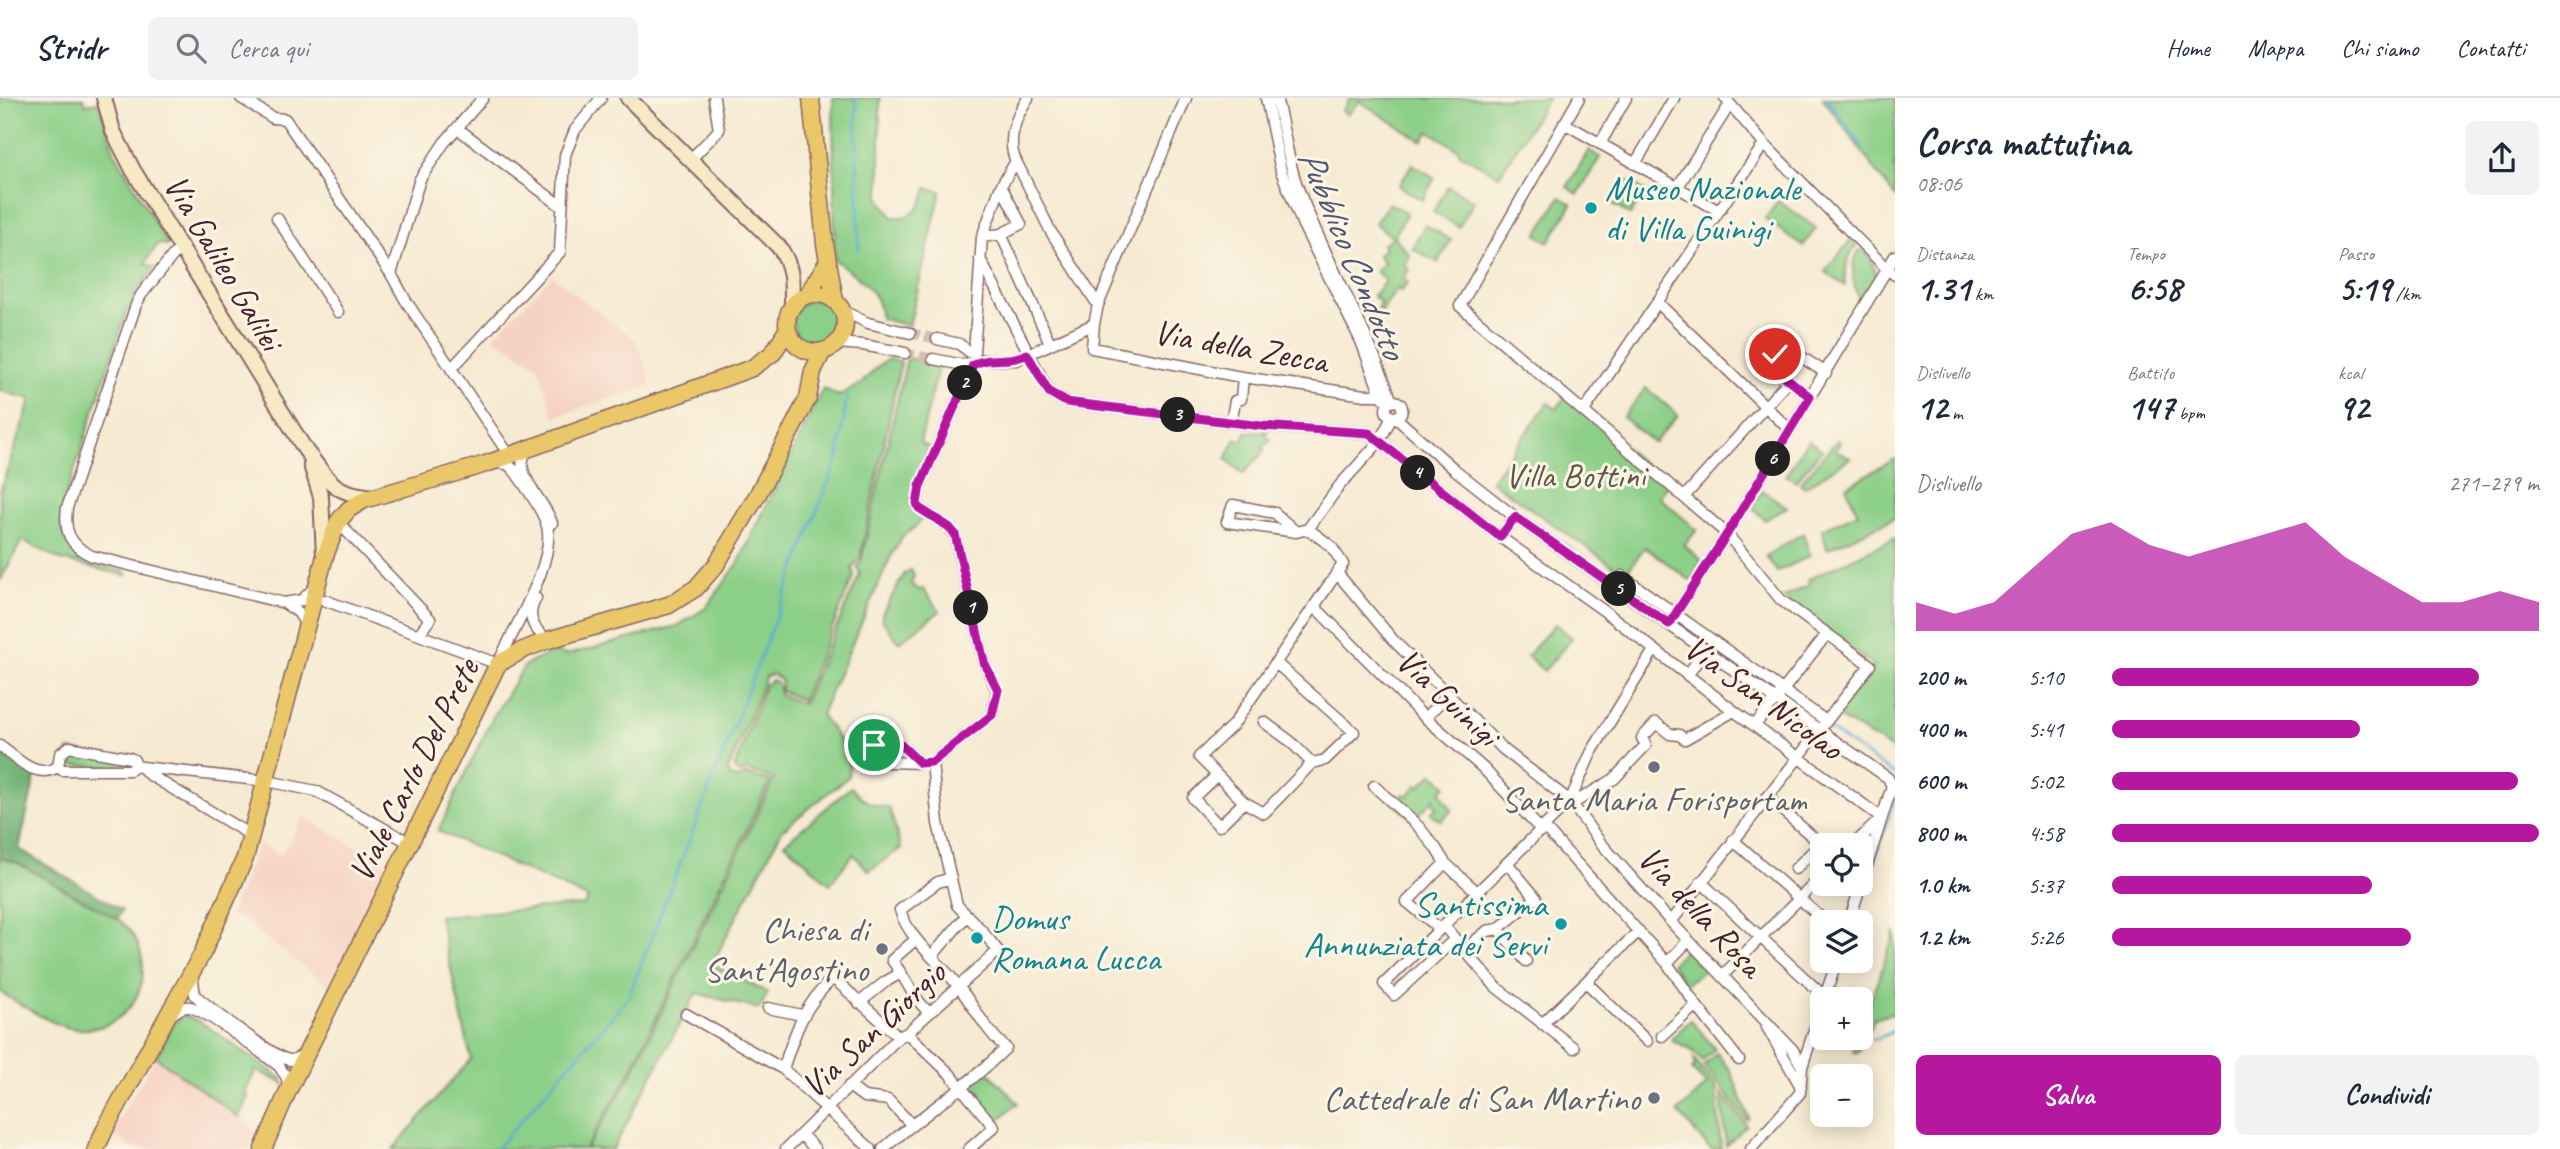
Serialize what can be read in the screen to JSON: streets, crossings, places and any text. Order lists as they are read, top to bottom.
{
  "streets": {
    "main road": ["Via Galileo Galilei", "Viale Carlo Del Prete"],
    "street": [
      "Via della Zecca",
      "Via Guinigi",
      "Via San Nicolao",
      "Via della Rosa",
      "Via San Giorgio"
    ]
  },
  "water": ["Pubblico Condotto"],
  "parks": ["Villa Bottini"],
  "places": [
    "Museo Nazionale di Villa Guinigi",
    "Santa Maria Forisportam",
    "Santissima Annunziata dei Servi",
    "Domus Romana Lucca",
    "Chiesa di Sant'Agostino",
    "Cattedrale di San Martino"
  ],
  "page": {
    "header": "Stridr",
    "search": "Cerca qui",
    "nav": [
      "Home",
      "Mappa",
      "Chi siamo",
      "Contatti"
    ],
    "heading": ["Corsa mattutina", "08:06"],
    "stats": [
      ["Distanza", "1.31 km"],
      ["Tempo", "6:58"],
      ["Passo", "5:19 /km"],
      ["Dislivello", "12 m"],
      ["Battito", "147 bpm"],
      ["kcal", "92"]
    ],
    "pins": [
      "2",
      "3",
      "6",
      "4",
      "5",
      "1"
    ],
    "chart": ["Dislivello", "271–279 m"],
    "list": [
      {
        "name": "200 m",
        "note": "5:10"
      },
      {
        "name": "400 m",
        "note": "5:41"
      },
      {
        "name": "600 m",
        "note": "5:02"
      },
      {
        "name": "800 m",
        "note": "4:58"
      },
      {
        "name": "1.0 km",
        "note": "5:37"
      },
      {
        "name": "1.2 km",
        "note": "5:26"
      }
    ],
    "map_buttons": ["+", "−"],
    "buttons": ["Salva", "Condividi"]
  }
}
